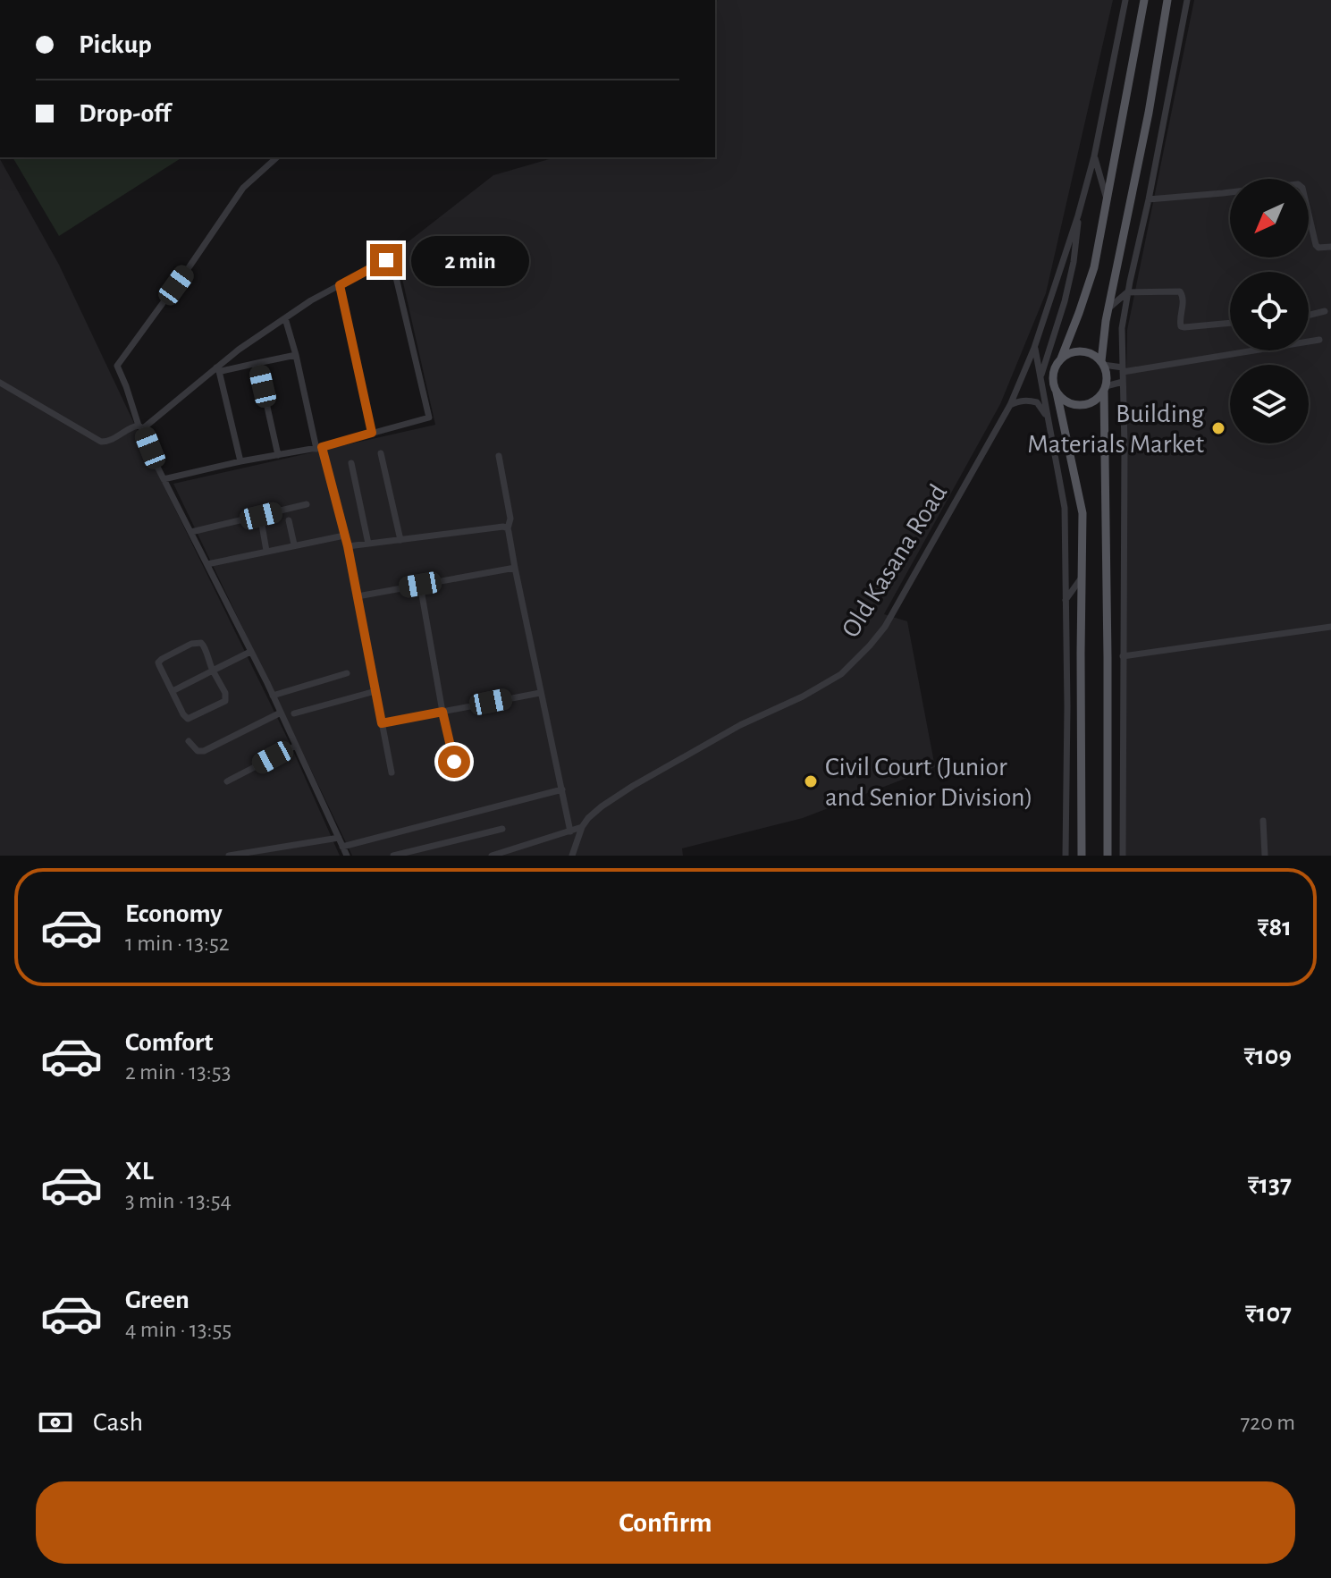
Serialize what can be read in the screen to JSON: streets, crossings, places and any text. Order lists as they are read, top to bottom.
{
  "streets": {
    "street": ["Old Kasana Road"]
  },
  "places": ["Building Materials Market", "Civil Court (Junior and Senior Division)"],
  "north": "bottom left",
  "page": {
    "banner": ["Pickup", "Drop-off"],
    "bubble": "2 min",
    "list": [
      {
        "name": "Economy",
        "note": "1 min · 13:52",
        "value": "₹81"
      },
      {
        "name": "Comfort",
        "note": "2 min · 13:53",
        "value": "₹109"
      },
      {
        "name": "XL",
        "note": "3 min · 13:54",
        "value": "₹137"
      },
      {
        "name": "Green",
        "note": "4 min · 13:55",
        "value": "₹107"
      }
    ],
    "pay": ["Cash", "720 m"],
    "buttons": "Confirm"
  }
}
